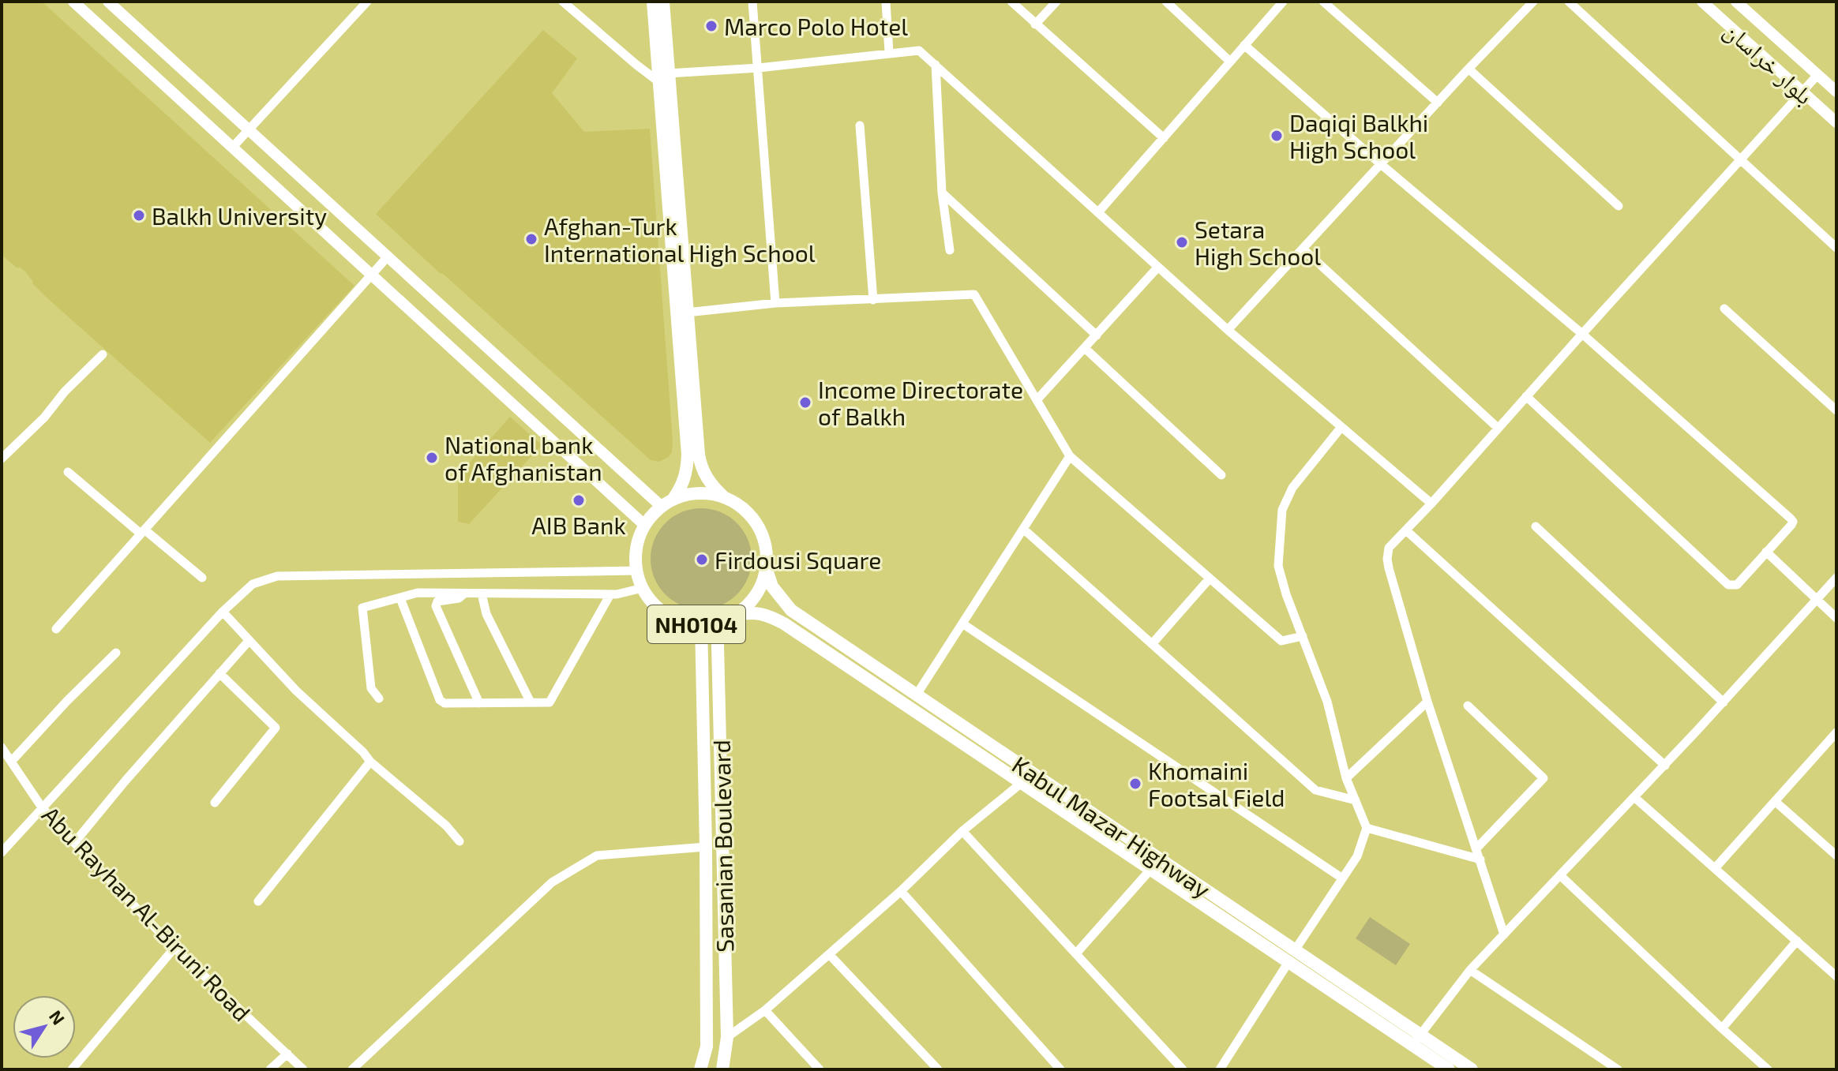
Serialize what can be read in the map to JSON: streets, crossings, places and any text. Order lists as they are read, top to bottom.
{
  "streets": {
    "highway": ["NH0104", "Kabul Mazar Highway", "Sasanian Boulevard"],
    "main road": ["بلوار خراسان"],
    "street": ["Abu Rayhan Al-Biruni Road"]
  },
  "crossings": [
    ["NH0104", "Kabul Mazar Highway"],
    ["NH0104", "Sasanian Boulevard"],
    ["Kabul Mazar Highway", "Sasanian Boulevard"]
  ],
  "places": [
    "Marco Polo Hotel",
    "Daqiqi Balkhi High School",
    "Balkh University",
    "Afghan-Turk International High School",
    "Setara High School",
    "Income Directorate of Balkh",
    "National bank of Afghanistan",
    "AIB Bank",
    "Firdousi Square",
    "Khomaini Footsal Field"
  ],
  "north": "top right"
}
